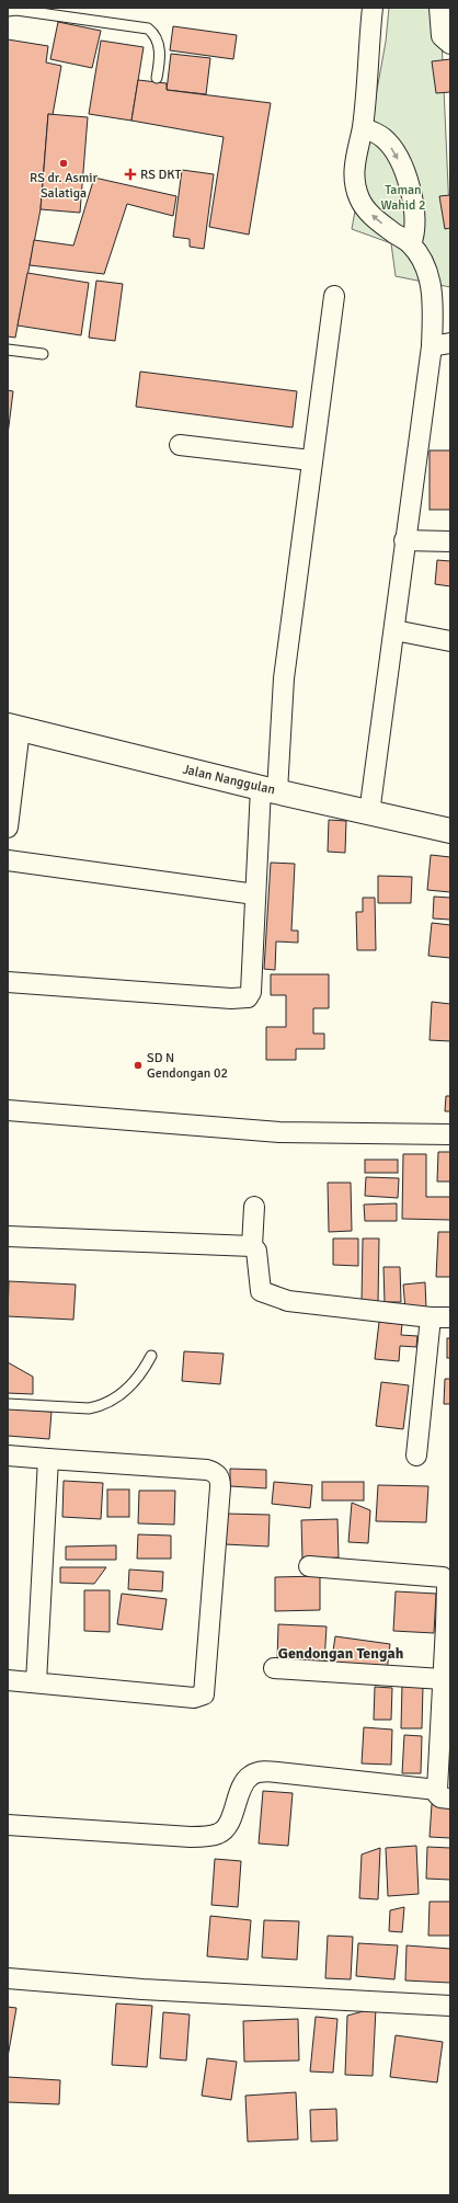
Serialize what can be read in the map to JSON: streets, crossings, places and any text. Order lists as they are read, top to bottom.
{
  "streets": {
    "street": ["Jalan Nanggulan"]
  },
  "districts": ["Gendongan Tengah"],
  "parks": ["Taman Wahid 2"],
  "places": {
    "other": ["RS dr. Asmir Salatiga", "SD N Gendongan 02"],
    "health": ["RS DKT"]
  }
}
